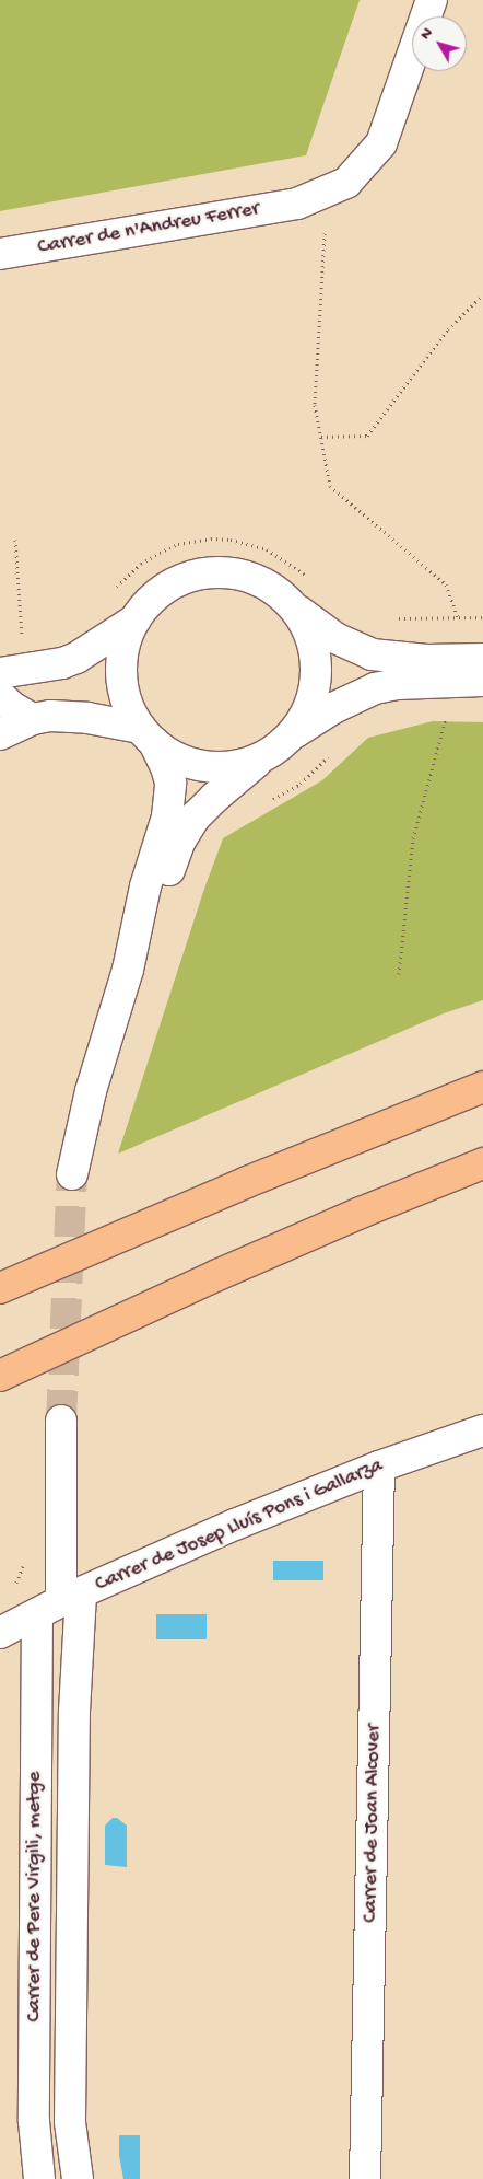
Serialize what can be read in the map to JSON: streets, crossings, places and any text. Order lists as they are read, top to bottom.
{
  "streets": {
    "street": [
      "Carrer de n'Andreu Ferrer",
      "Carrer de Josep Lluís Pons i Gallarza",
      "Carrer de Joan Alcover",
      "Carrer de Pere Virgili, metge"
    ]
  },
  "crossings": [
    ["Carrer de Josep Lluís Pons i Gallarza", "Carrer de Joan Alcover"],
    ["Carrer de Josep Lluís Pons i Gallarza", "Carrer de Pere Virgili, metge"]
  ],
  "north": "top left"
}
